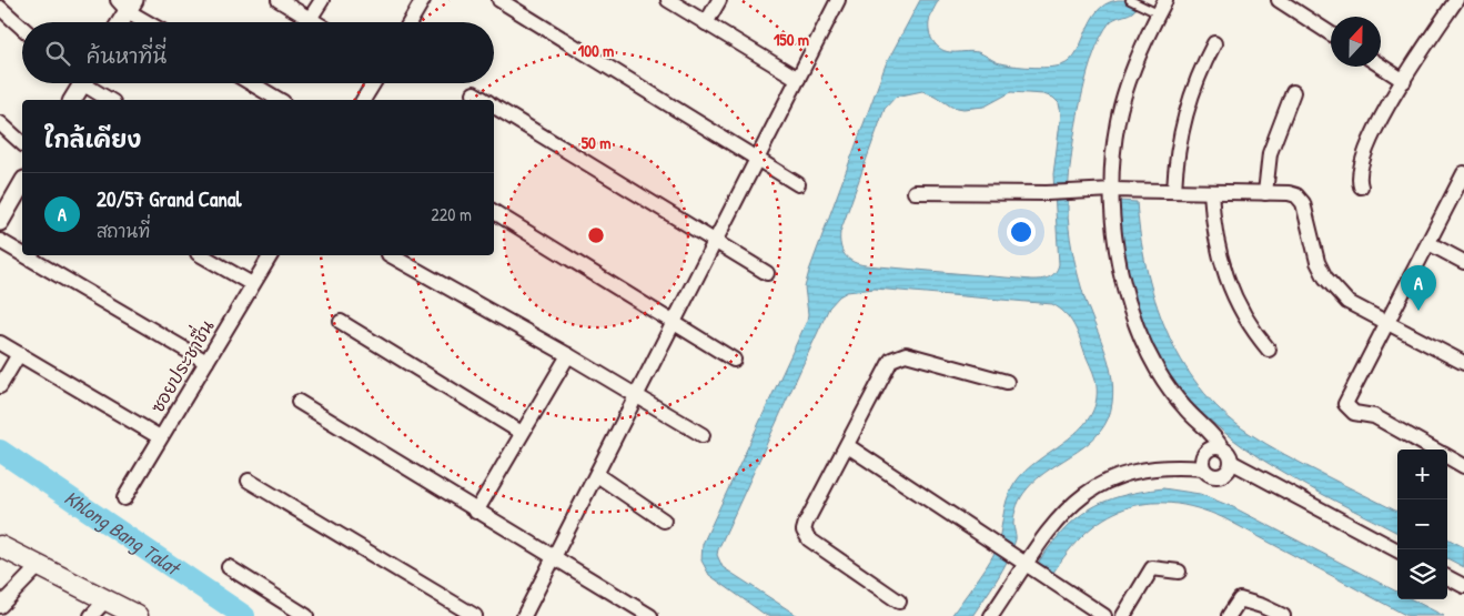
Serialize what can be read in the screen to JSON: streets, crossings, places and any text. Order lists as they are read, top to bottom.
{
  "streets": {
    "street": ["ซอยประชาชื่น"]
  },
  "water": ["Khlong Bang Talat"],
  "north": "top",
  "page": {
    "search": "ค้นหาที่นี่",
    "heading": "ใกล้เคียง",
    "list": [
      {
        "mark": "A",
        "name": "20/57 Grand Canal",
        "note": "สถานที่",
        "value": "220 m"
      }
    ],
    "pins": "A",
    "map_buttons": ["+", "−"]
  },
  "rings": ["150 m", "100 m", "50 m"]
}
